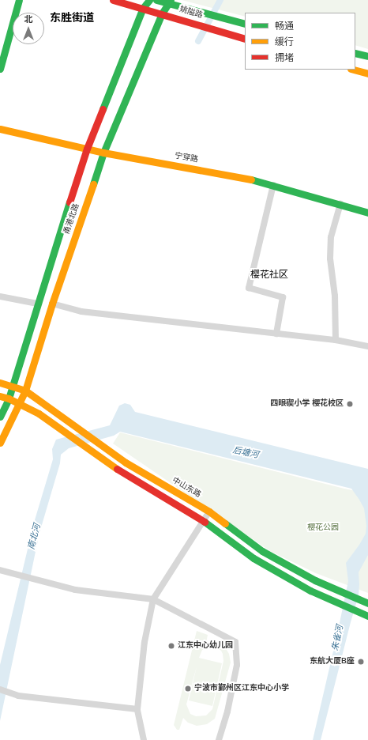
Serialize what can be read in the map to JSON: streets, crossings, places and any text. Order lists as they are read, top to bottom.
{
  "streets": {
    "main road": [
      "姚隘路",
      "宁穿路",
      "甬港北路",
      "中山东路"
    ]
  },
  "crossings": [
    ["姚隘路", "甬港北路"],
    ["宁穿路", "甬港北路"],
    ["甬港北路", "中山东路"]
  ],
  "districts": ["东胜街道", "樱花社区"],
  "water": ["后塘河", "南北河", "朱雀河"],
  "parks": ["樱花公园"],
  "places": [
    "四眼碶小学 樱花校区",
    "江东中心幼儿园",
    "东航大厦B座",
    "宁波市鄞州区江东中心小学"
  ],
  "legend": ["畅通", "缓行", "拥堵"],
  "north": "top"
}
